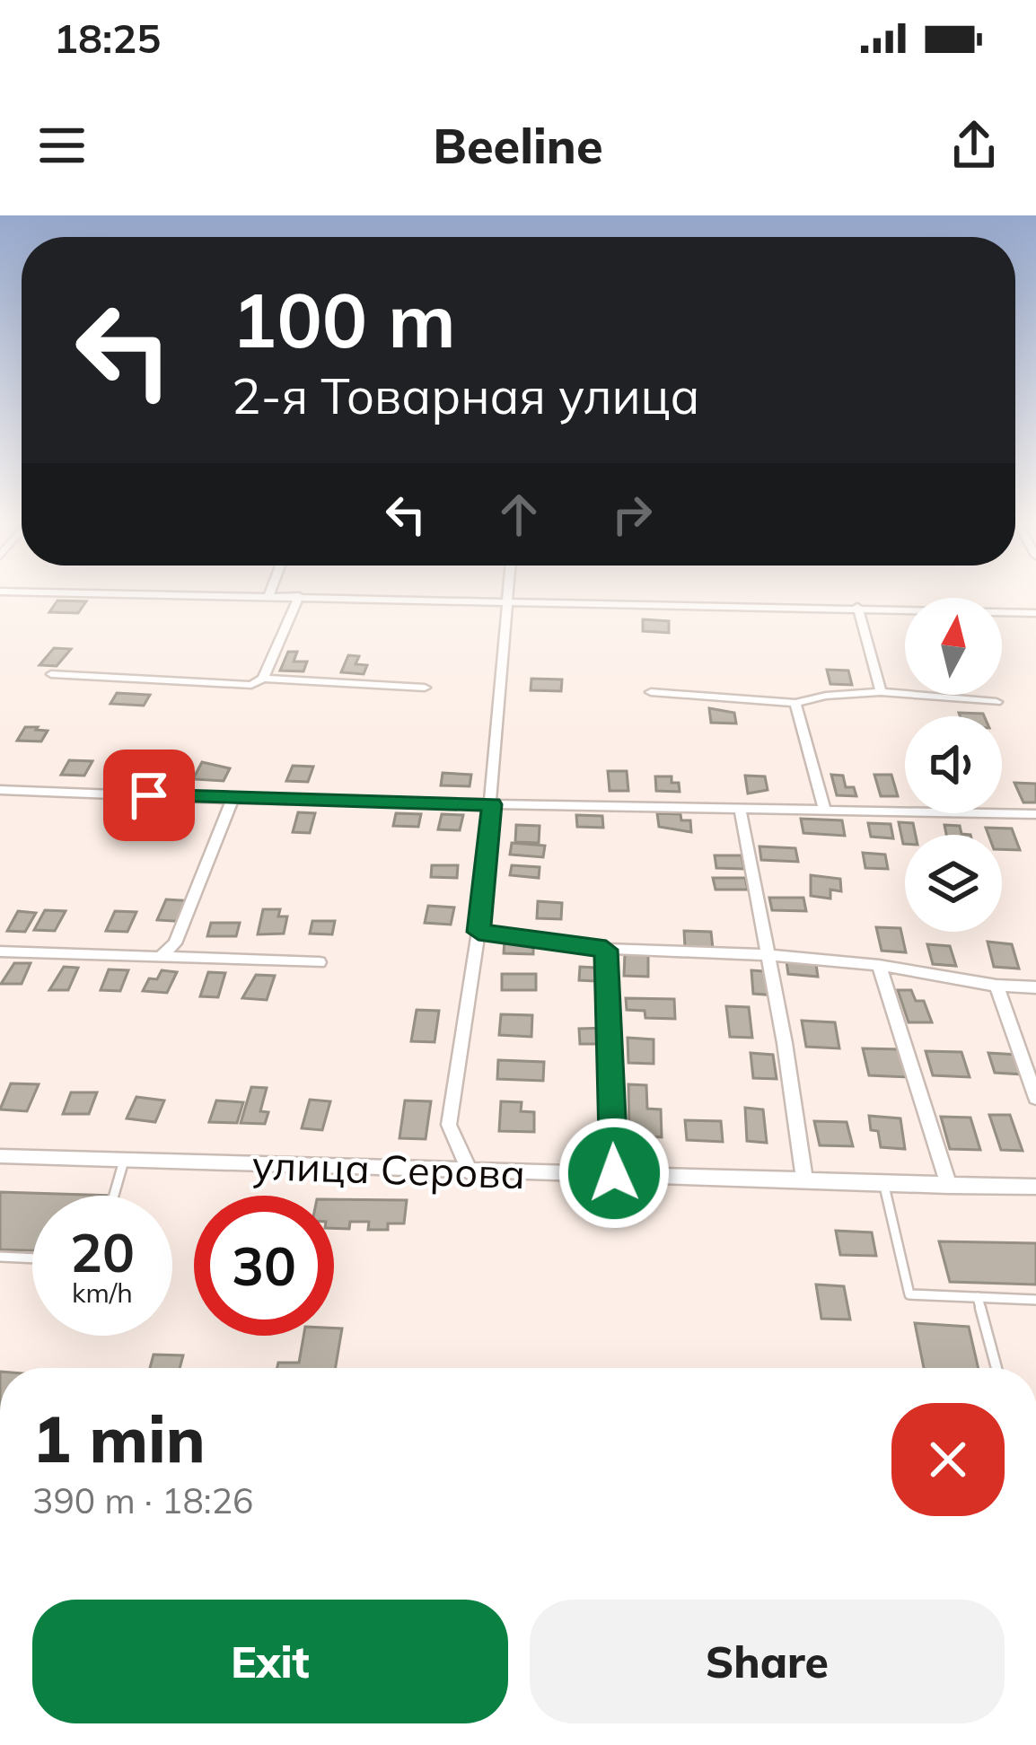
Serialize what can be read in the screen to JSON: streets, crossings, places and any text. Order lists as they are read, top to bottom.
{
  "streets": {
    "street": ["улица Серова"]
  },
  "north": "top",
  "page": {
    "status": "18:25",
    "header": "Beeline",
    "turn": ["100 m", "2-я Товарная улица"],
    "speed": "20 km/h",
    "limit": "30",
    "heading": ["1 min", "390 m · 18:26"],
    "buttons": ["Exit", "Share"]
  }
}
